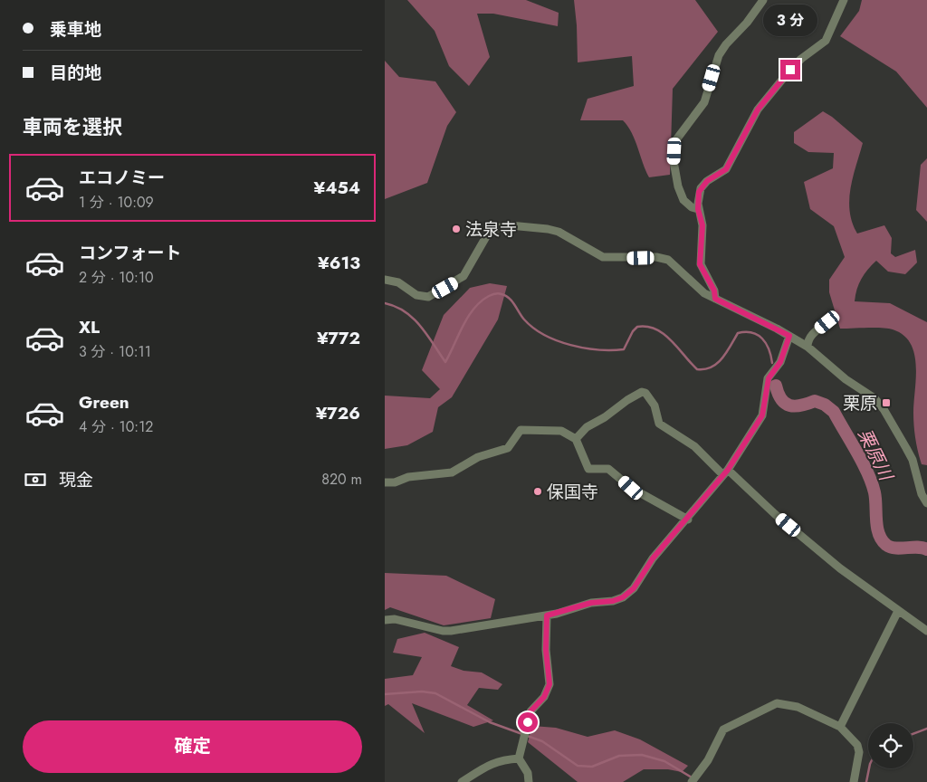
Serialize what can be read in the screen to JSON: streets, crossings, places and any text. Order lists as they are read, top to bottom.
{
  "water": ["栗原川"],
  "places": {
    "other": ["法泉寺", "保国寺"],
    "transit": ["栗原"]
  },
  "page": {
    "banner": ["乗車地", "目的地"],
    "bubble": "3 分",
    "heading": "車両を選択",
    "list": [
      {
        "name": "エコノミー",
        "note": "1 分 · 10:09",
        "value": "¥454"
      },
      {
        "name": "コンフォート",
        "note": "2 分 · 10:10",
        "value": "¥613"
      },
      {
        "name": "XL",
        "note": "3 分 · 10:11",
        "value": "¥772"
      },
      {
        "name": "Green",
        "note": "4 分 · 10:12",
        "value": "¥726"
      }
    ],
    "pay": ["現金", "820 m"],
    "buttons": "確定"
  }
}
